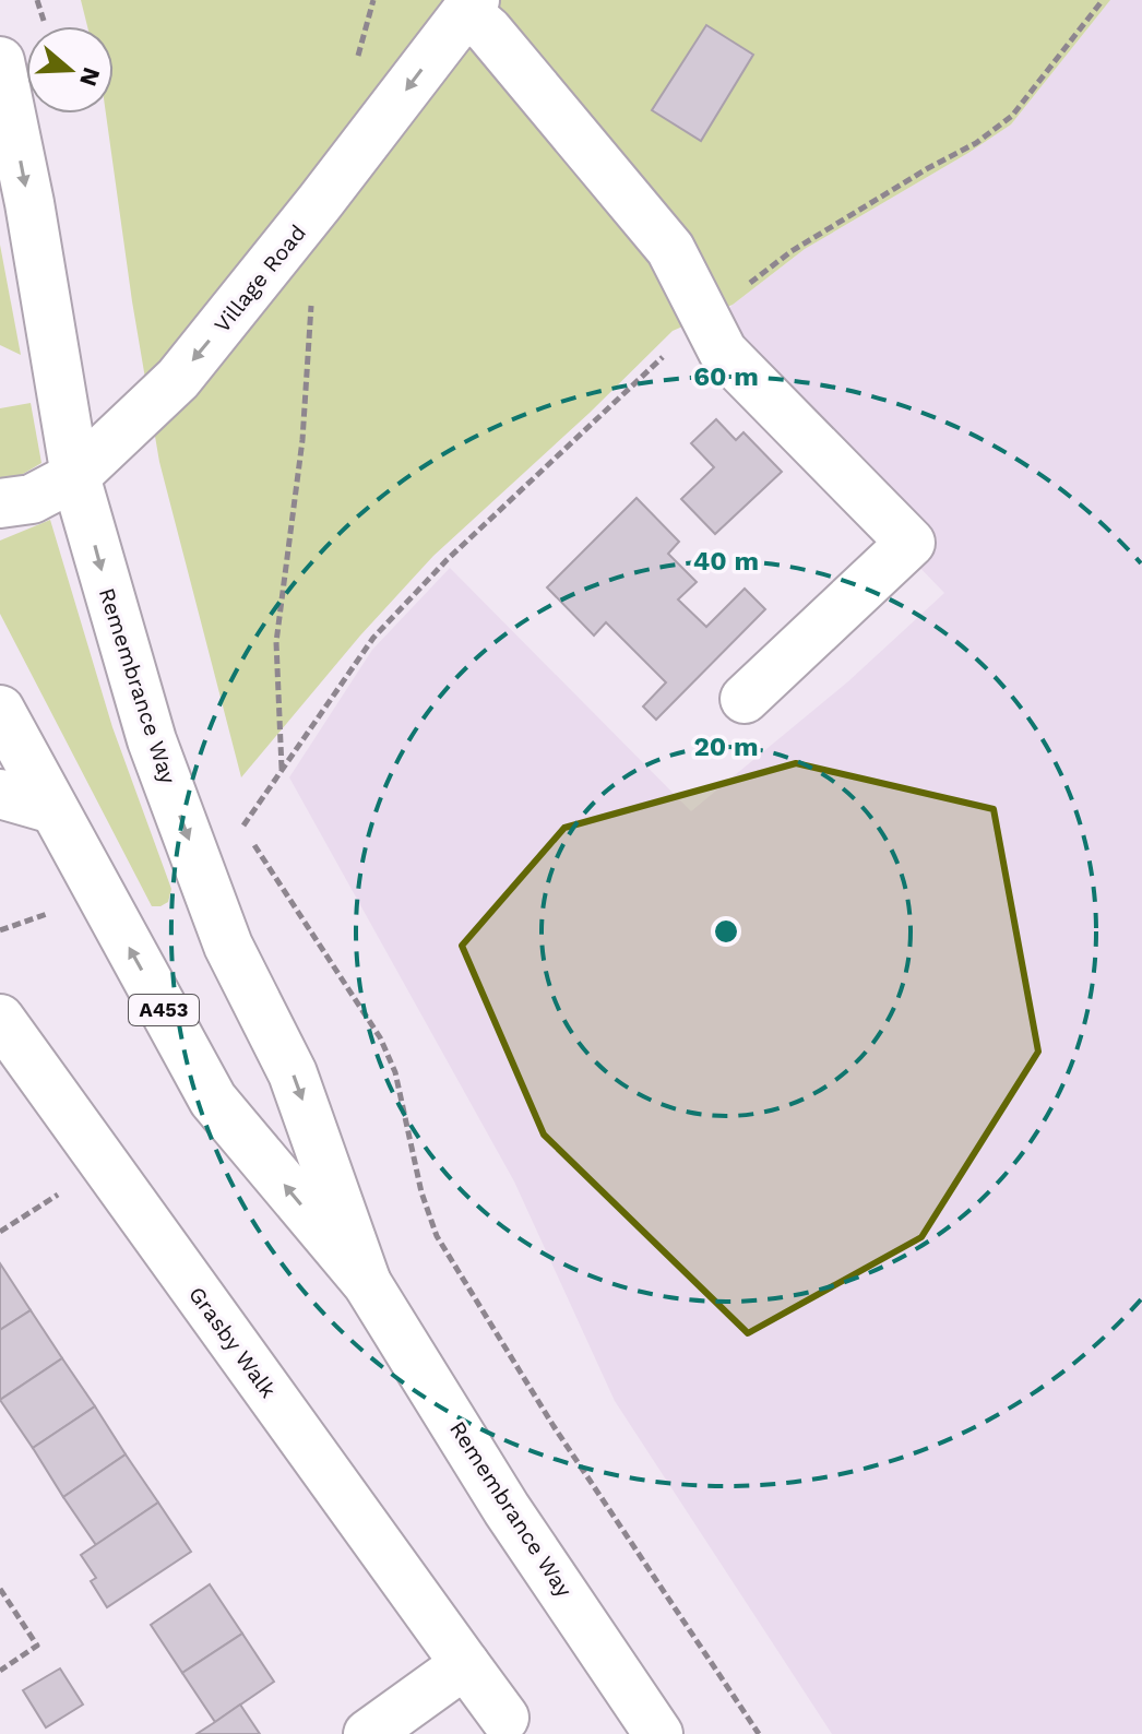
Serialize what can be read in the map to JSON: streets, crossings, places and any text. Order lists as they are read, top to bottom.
{
  "streets": {
    "main road": [
      "Village Road",
      "Remembrance Way",
      "A453",
      "Grasby Walk"
    ]
  },
  "crossings": [
    ["Village Road", "Remembrance Way"]
  ],
  "one_way": ["Village Road"],
  "north": "right",
  "rings": ["60 m", "40 m", "20 m"]
}
